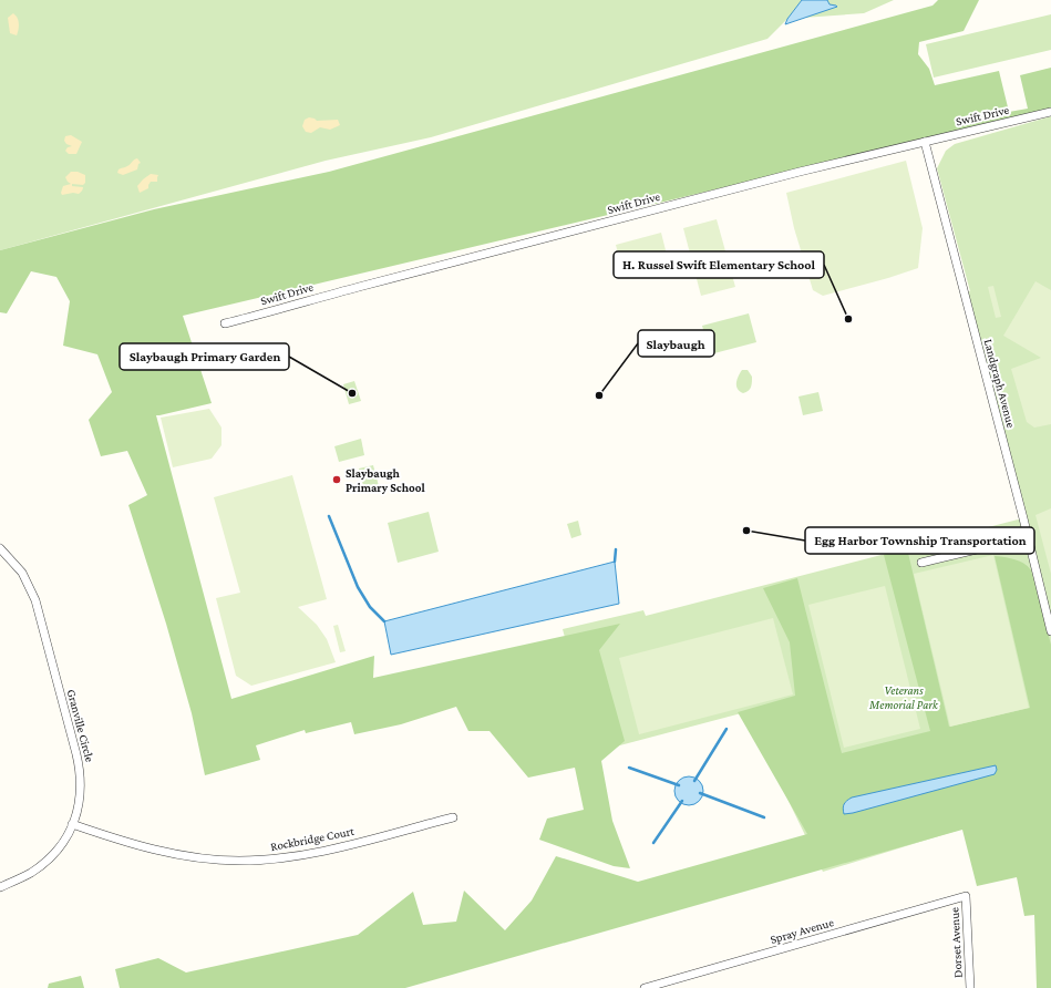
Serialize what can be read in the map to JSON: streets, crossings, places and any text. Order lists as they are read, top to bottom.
{
  "streets": {
    "street": [
      "Swift Drive",
      "Landgraph Avenue",
      "Granville Circle",
      "Rockbridge Court",
      "Spray Avenue",
      "Dorset Avenue"
    ]
  },
  "crossings": [
    ["Swift Drive", "Landgraph Avenue"],
    ["Granville Circle", "Rockbridge Court"],
    ["Spray Avenue", "Dorset Avenue"]
  ],
  "parks": ["Veterans Memorial Park"],
  "places": [
    "H. Russel Swift Elementary School",
    "Slaybaugh Primary Garden",
    "Slaybaugh",
    "Slaybaugh Primary School",
    "Egg Harbor Township Transportation"
  ]
}
